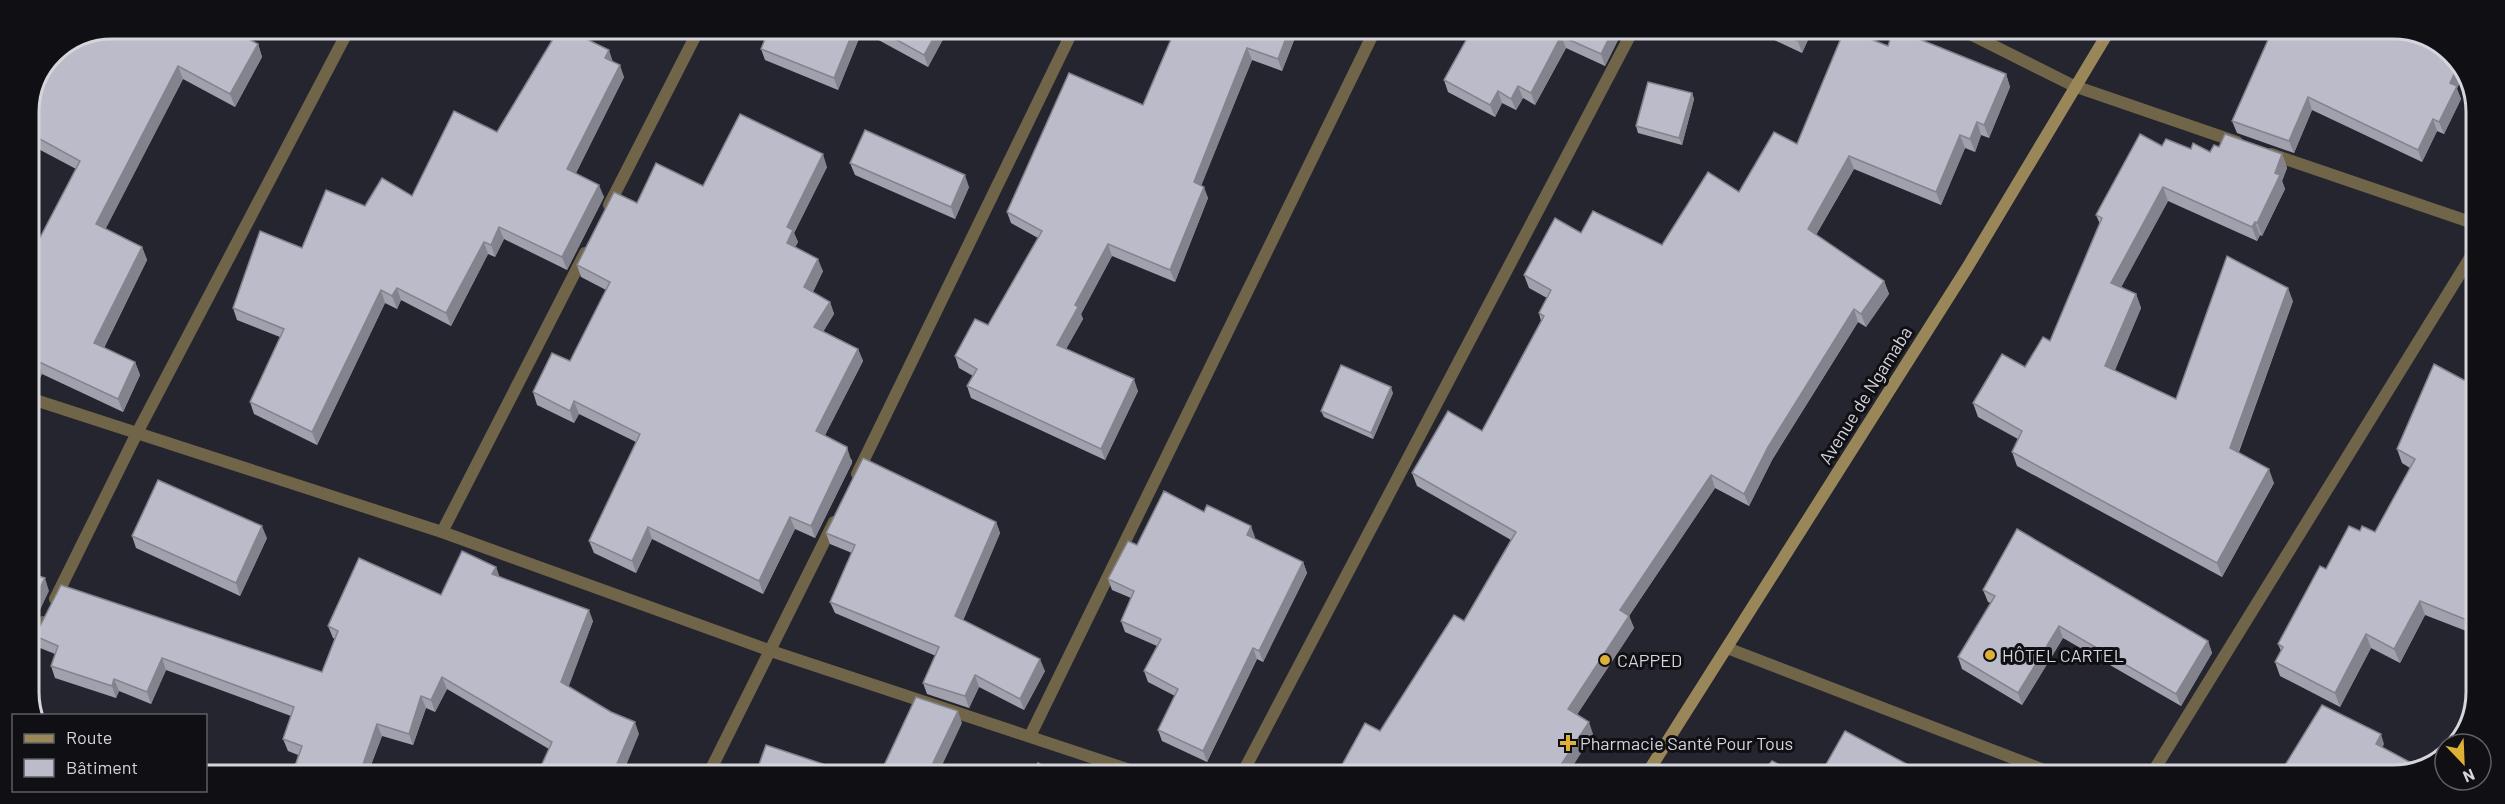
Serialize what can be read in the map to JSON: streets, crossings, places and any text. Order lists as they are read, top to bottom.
{
  "streets": {
    "street": ["Avenue de Ngamaba"]
  },
  "places": {
    "other": ["HÔTEL CARTEL", "CAPPED"],
    "health": ["Pharmacie Santé Pour Tous"]
  },
  "legend": ["Route", "Bâtiment"],
  "north": "bottom right"
}
